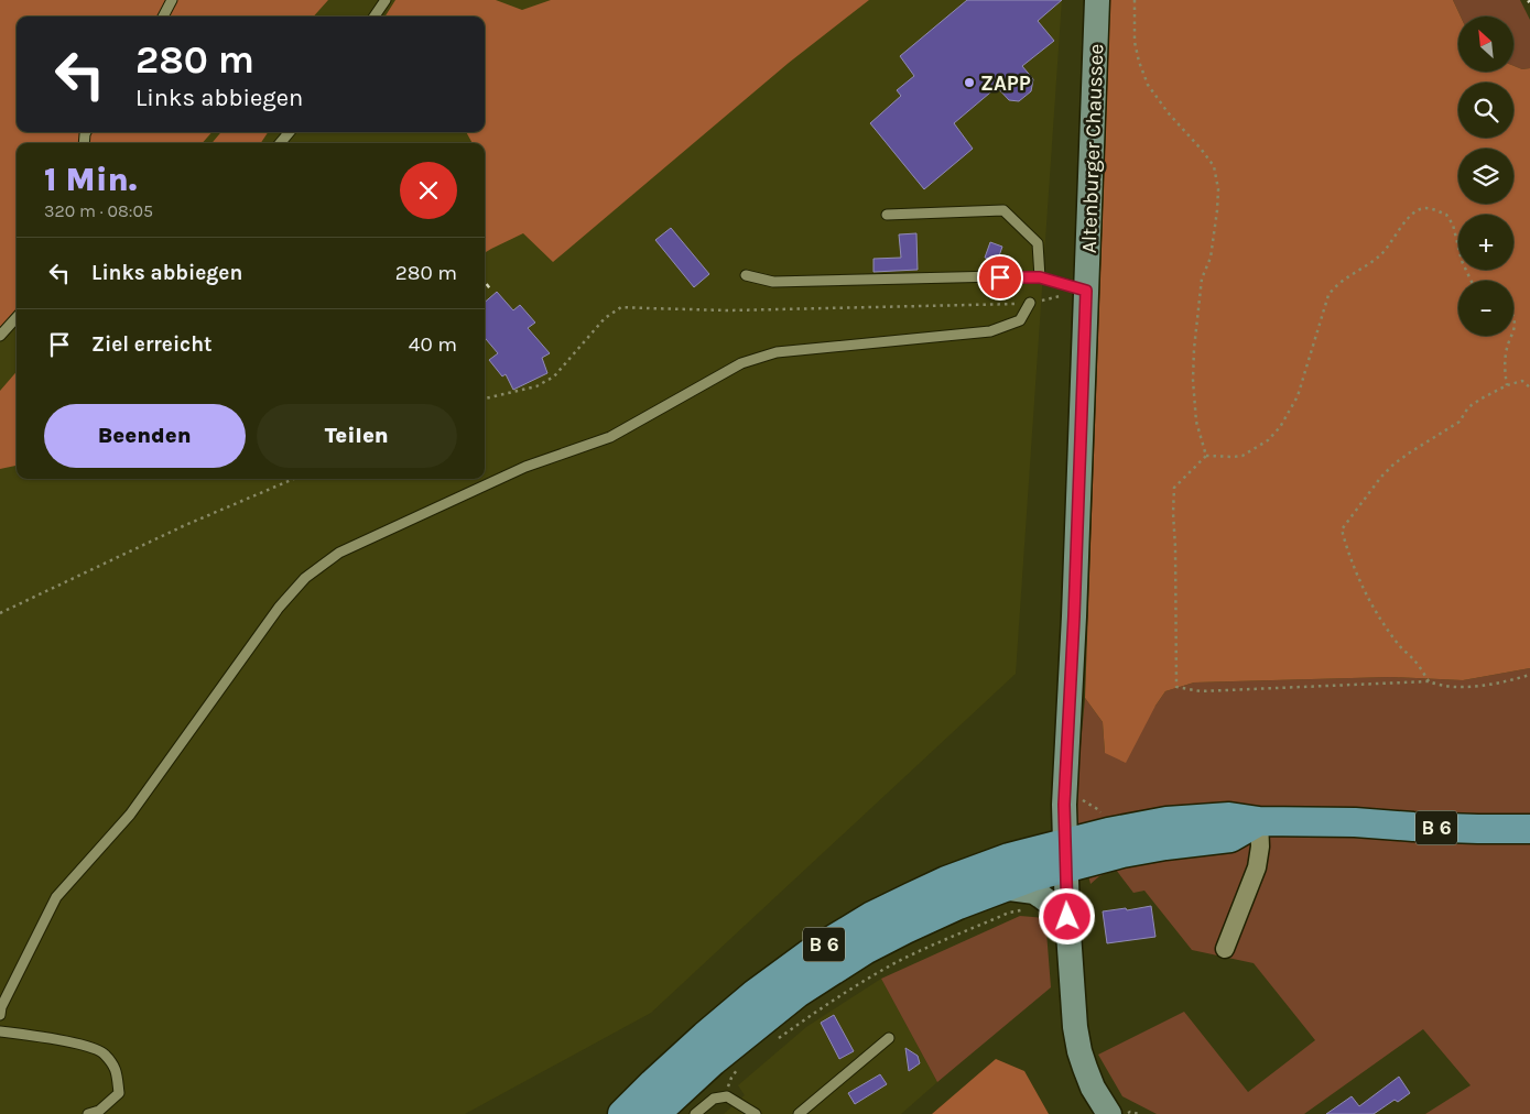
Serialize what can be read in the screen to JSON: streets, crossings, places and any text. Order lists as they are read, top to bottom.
{
  "streets": {
    "main road": ["Altenburger Chaussee", "B 6"]
  },
  "crossings": [
    ["Altenburger Chaussee", "B 6"]
  ],
  "places": ["ZAPP"],
  "north": "top left",
  "page": {
    "map_buttons": ["+", "−"],
    "turn": ["280 m", "Links abbiegen"],
    "heading": ["1 Min.", "320 m · 08:05"],
    "list": [
      {
        "name": "Links abbiegen",
        "value": "280 m"
      },
      {
        "name": "Ziel erreicht",
        "value": "40 m"
      }
    ],
    "buttons": ["Beenden", "Teilen"]
  }
}
